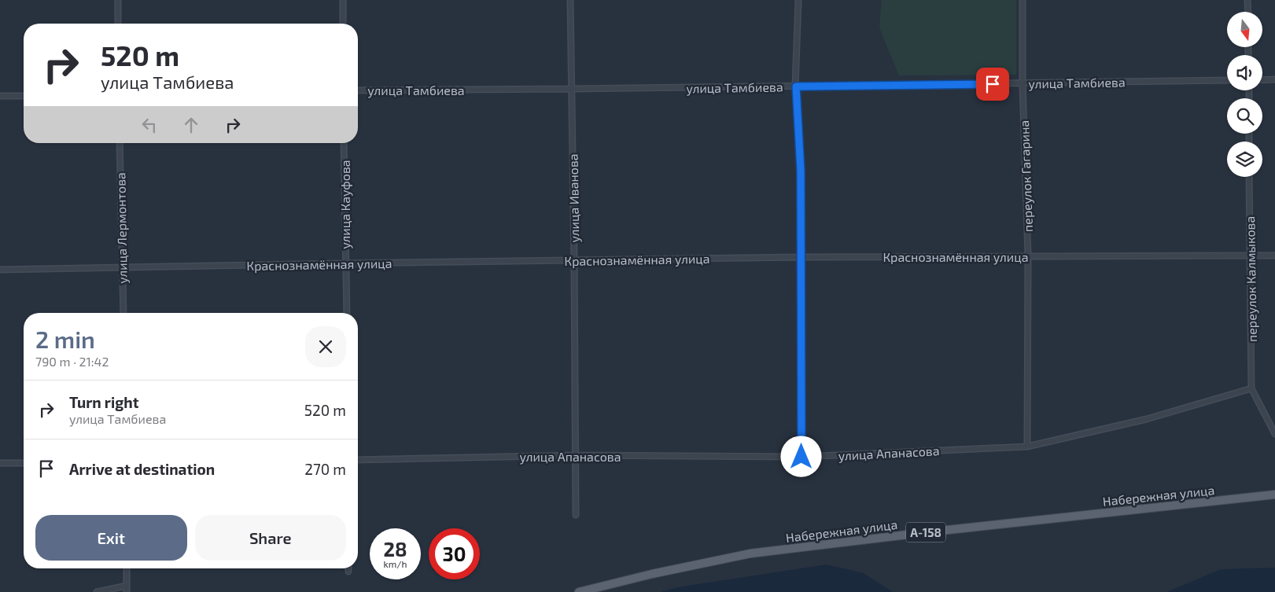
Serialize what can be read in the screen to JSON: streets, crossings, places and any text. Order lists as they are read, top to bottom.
{
  "streets": {
    "main road": ["Набережная улица", "А-158"],
    "street": [
      "улица Тамбиева",
      "переулок Гагарина",
      "улица Иванова",
      "улица Кауфова",
      "улица Лермонтова",
      "Краснознамённая улица",
      "переулок Калмыкова",
      "улица Апанасова"
    ]
  },
  "crossings": [
    ["улица Тамбиева", "переулок Гагарина"],
    ["улица Тамбиева", "улица Иванова"],
    ["переулок Гагарина", "Краснознамённая улица"],
    ["переулок Гагарина", "улица Апанасова"],
    ["улица Иванова", "Краснознамённая улица"],
    ["улица Иванова", "улица Апанасова"],
    ["улица Кауфова", "Краснознамённая улица"],
    ["улица Лермонтова", "Краснознамённая улица"],
    ["Краснознамённая улица", "переулок Калмыкова"],
    ["переулок Калмыкова", "улица Апанасова"]
  ],
  "north": "bottom",
  "page": {
    "turn": ["520 m", "улица Тамбиева"],
    "heading": ["2 min", "790 m · 21:42"],
    "list": [
      {
        "name": "Turn right",
        "note": "улица Тамбиева",
        "value": "520 m"
      },
      {
        "name": "Arrive at destination",
        "value": "270 m"
      }
    ],
    "buttons": ["Exit", "Share"],
    "speed": "28 km/h",
    "limit": "30"
  }
}
